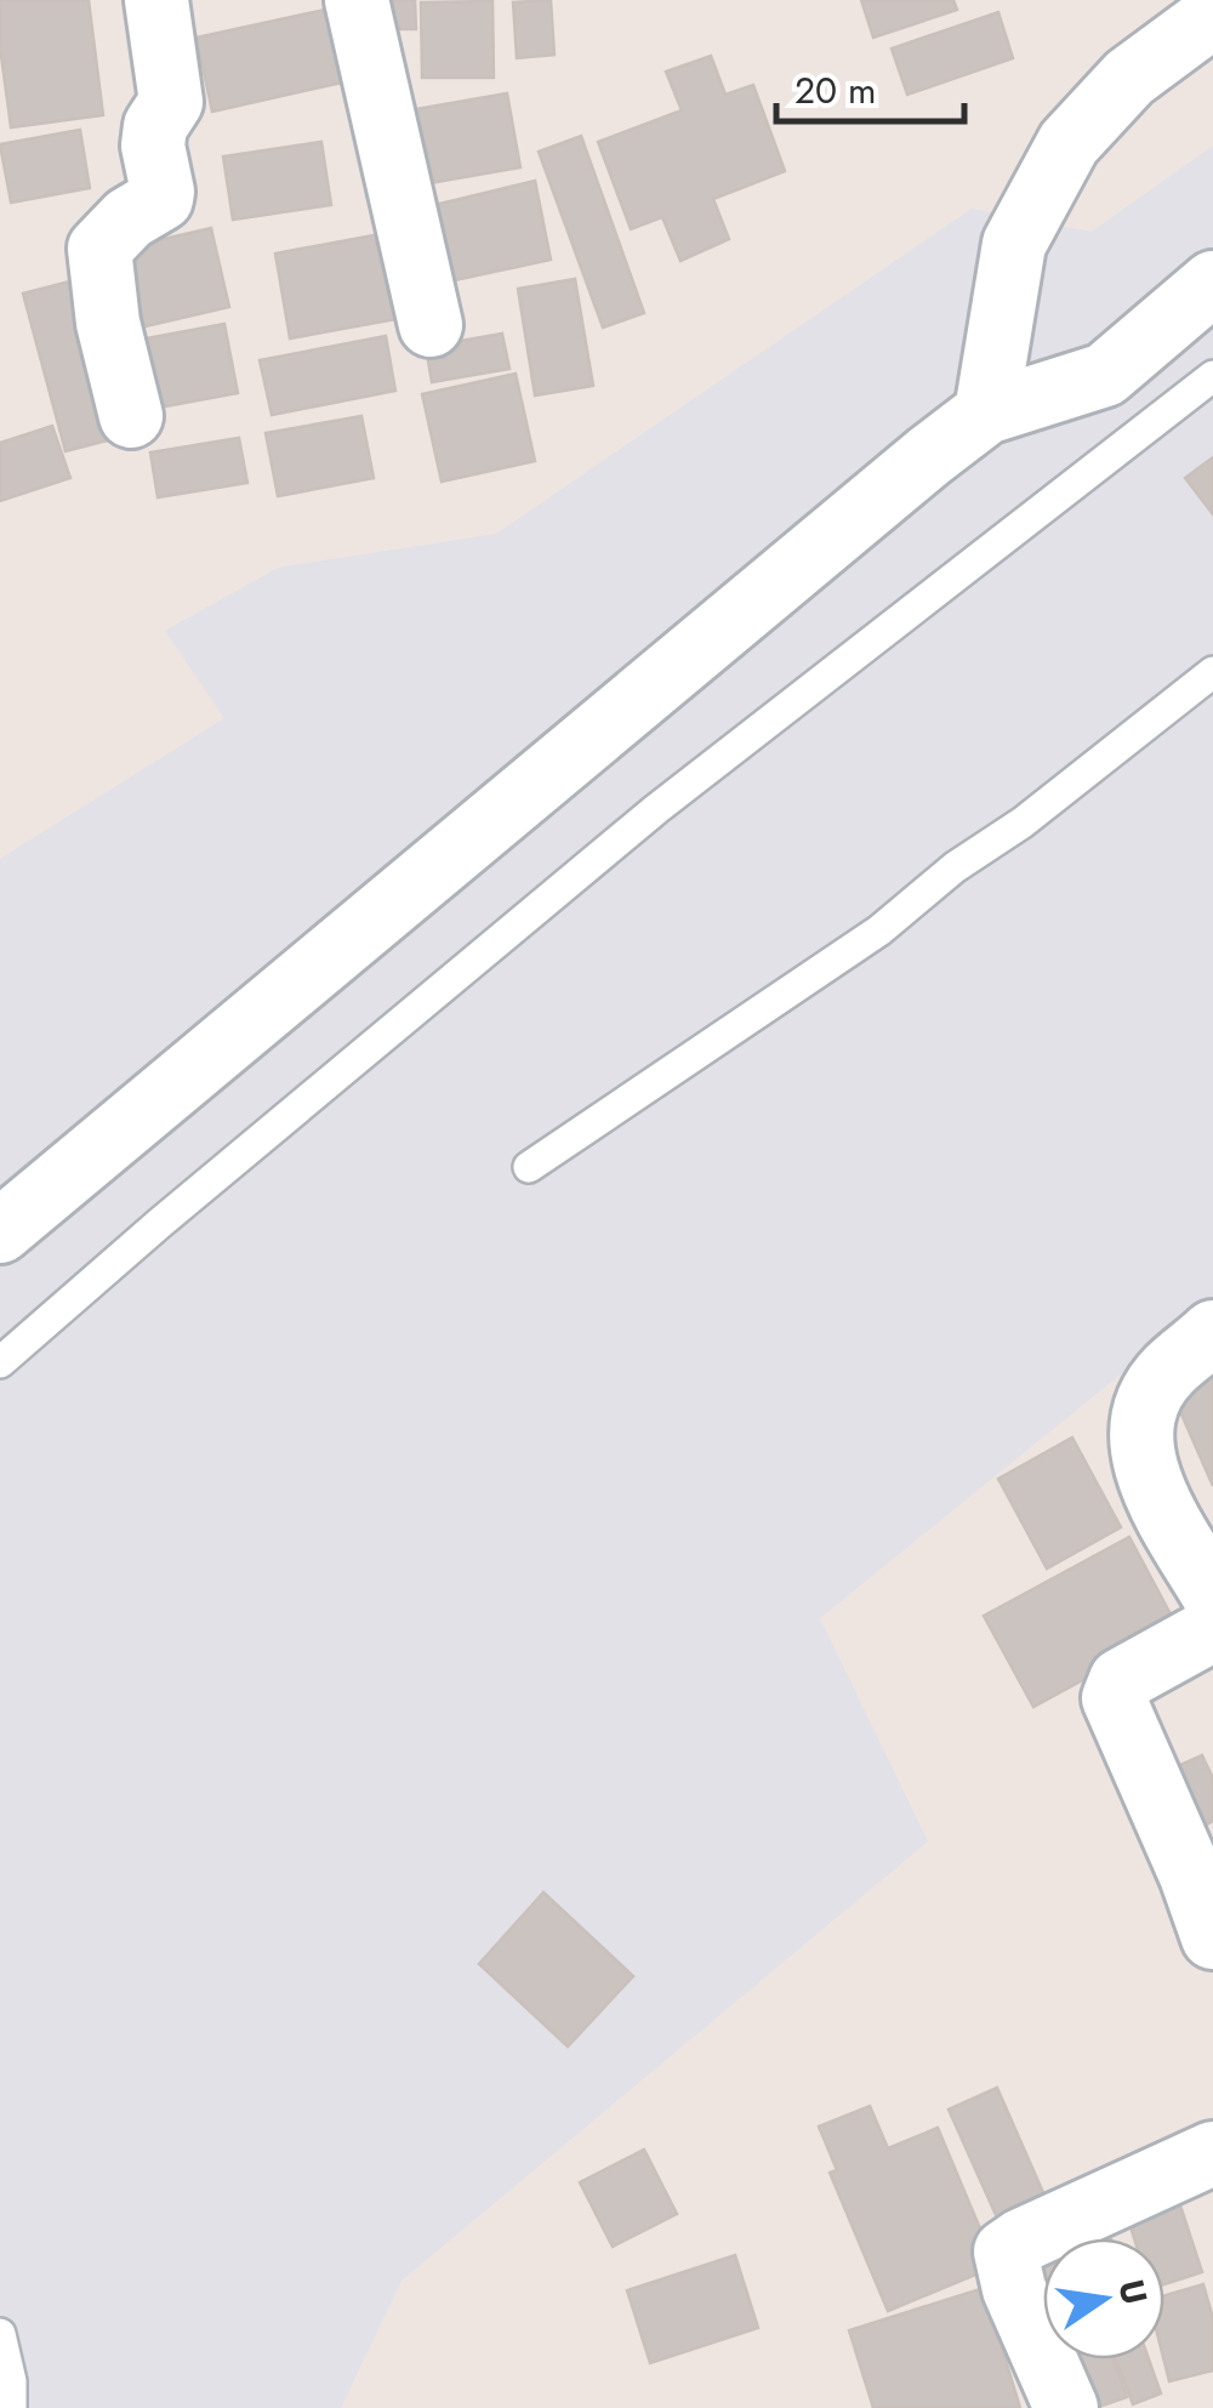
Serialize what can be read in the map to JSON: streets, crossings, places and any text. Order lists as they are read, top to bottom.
{
  "scale_bar": "20 m",
  "north": "right"
}
